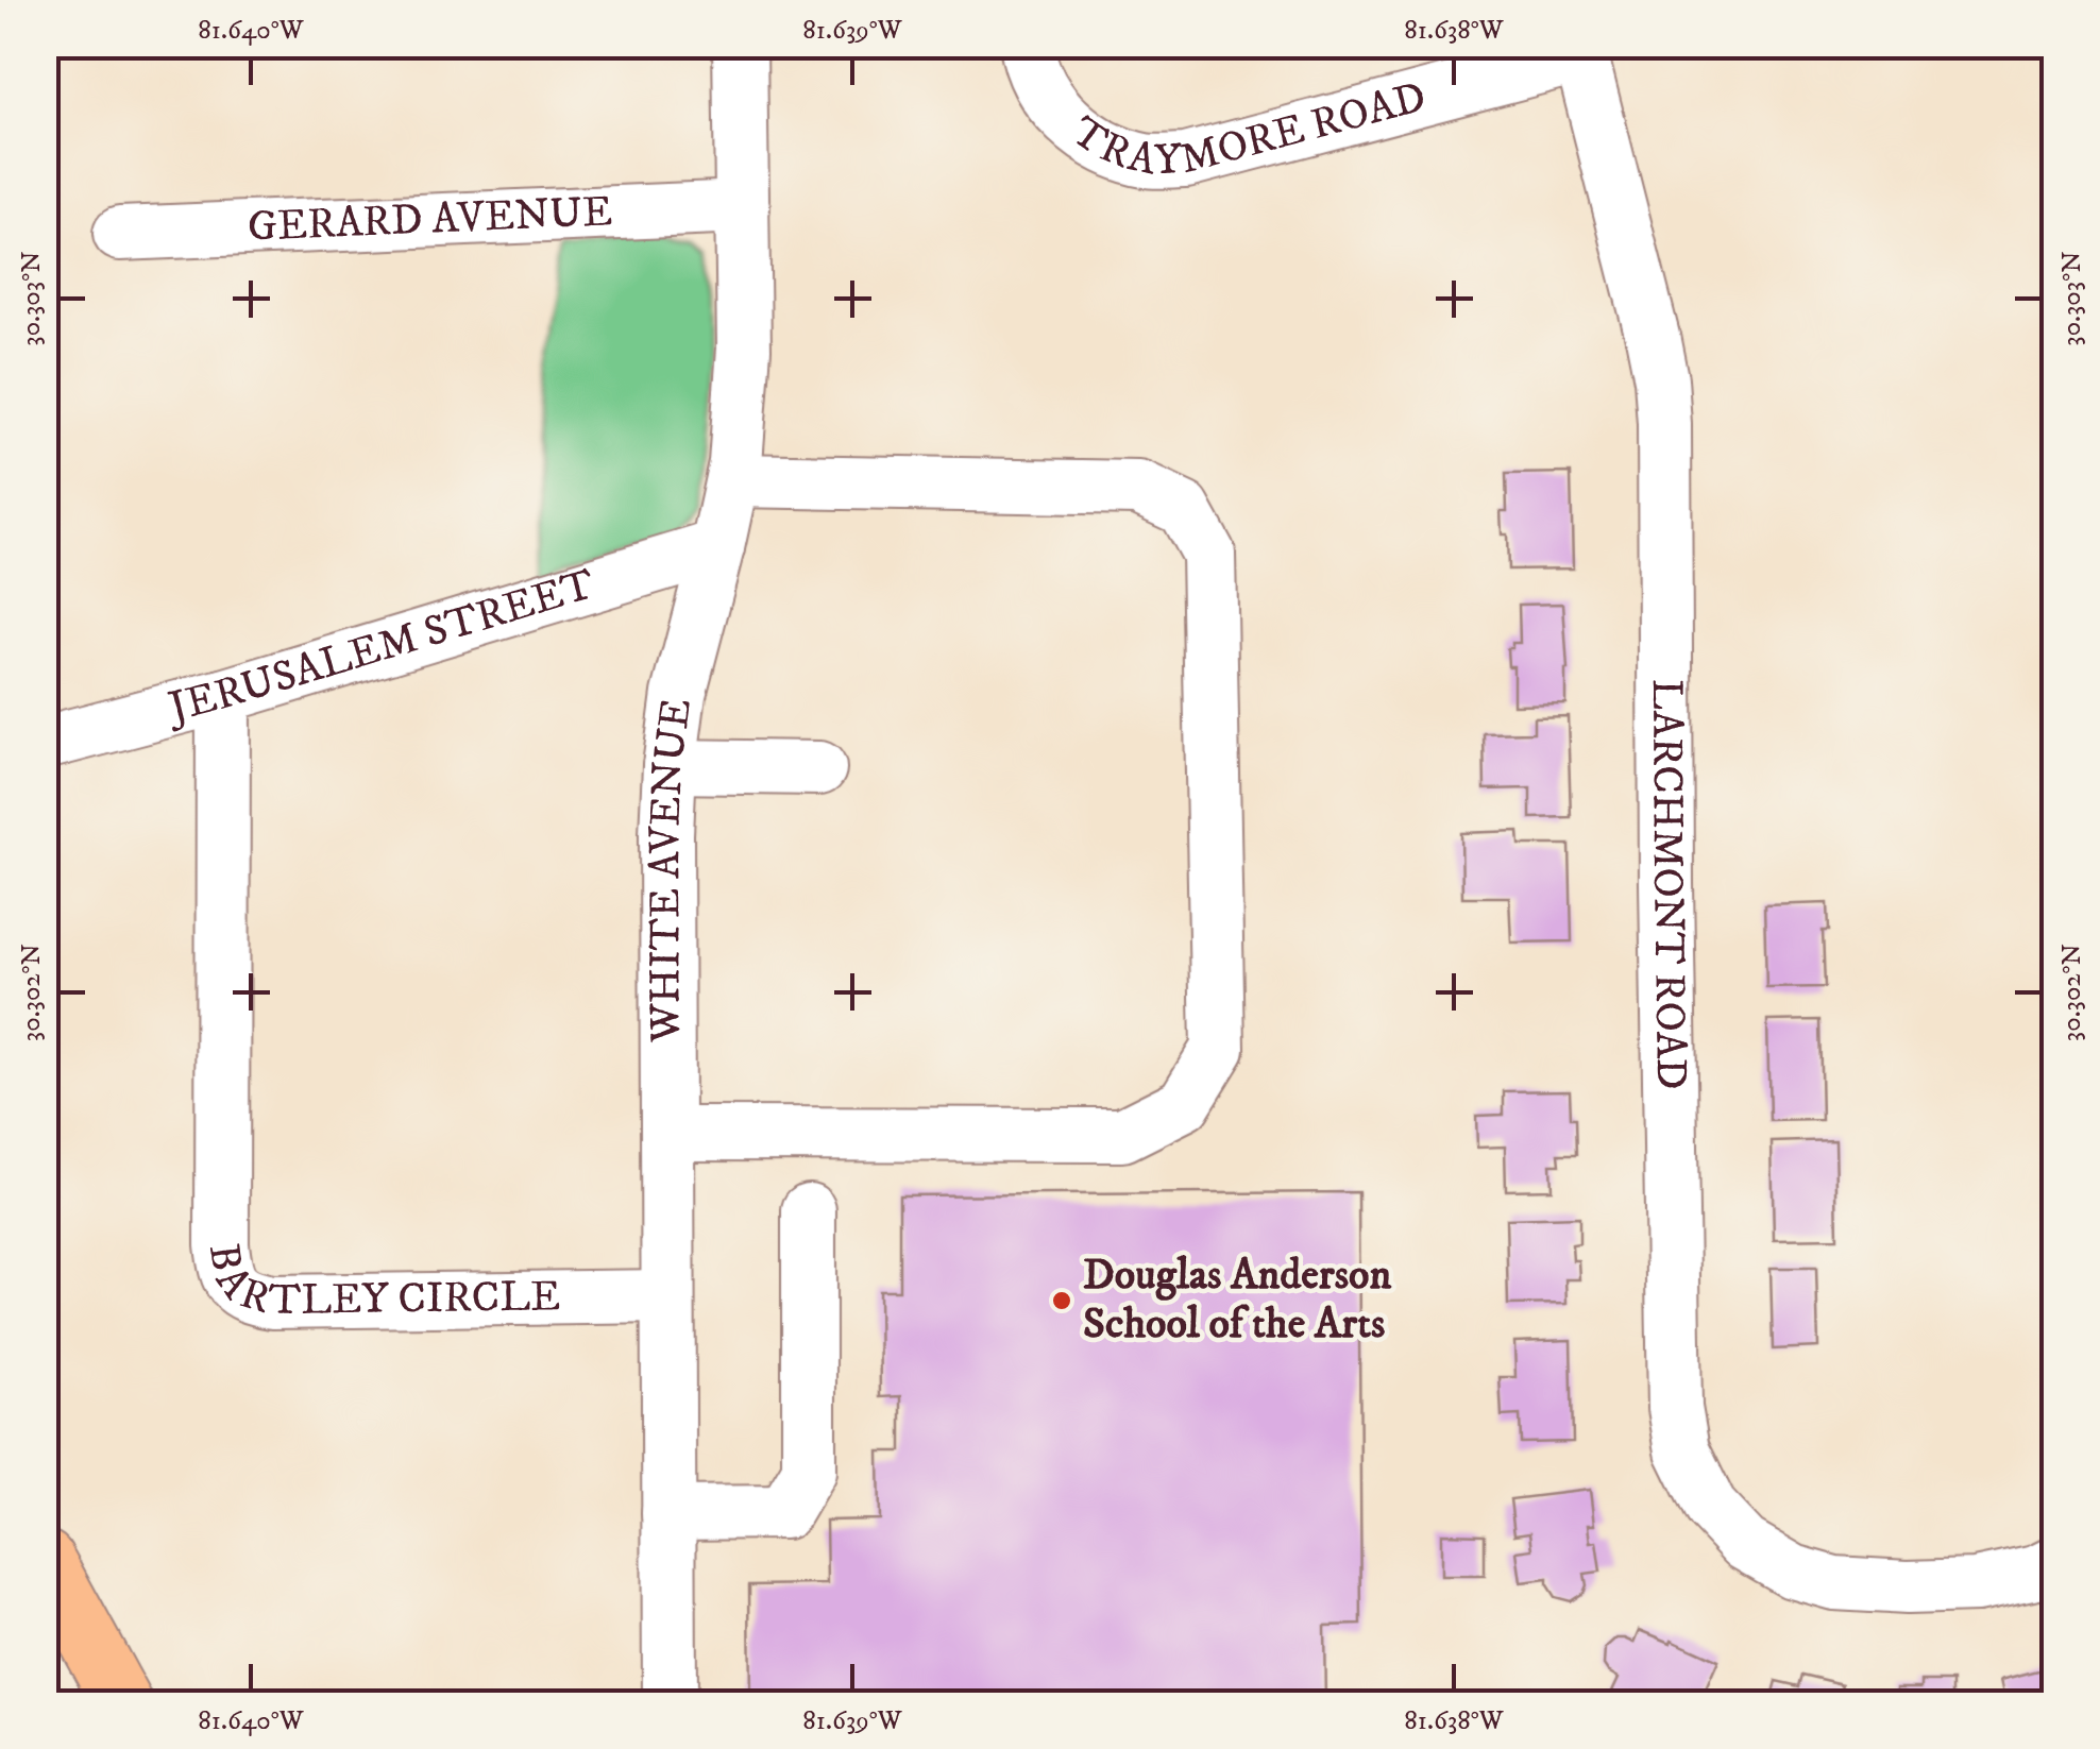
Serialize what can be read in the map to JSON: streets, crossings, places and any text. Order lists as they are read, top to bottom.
{
  "streets": {
    "street": [
      "TRAYMORE ROAD",
      "GERARD AVENUE",
      "JERUSALEM STREET",
      "WHITE AVENUE",
      "LARCHMONT ROAD",
      "BARTLEY CIRCLE"
    ]
  },
  "crossings": [
    ["TRAYMORE ROAD", "LARCHMONT ROAD"],
    ["GERARD AVENUE", "WHITE AVENUE"],
    ["JERUSALEM STREET", "WHITE AVENUE"],
    ["JERUSALEM STREET", "BARTLEY CIRCLE"],
    ["WHITE AVENUE", "BARTLEY CIRCLE"]
  ],
  "places": ["Douglas Anderson School of the Arts"],
  "coordinates": [
    "81.640°W",
    "81.639°W",
    "81.638°W",
    "30.303°N",
    "30.302°N"
  ]
}
